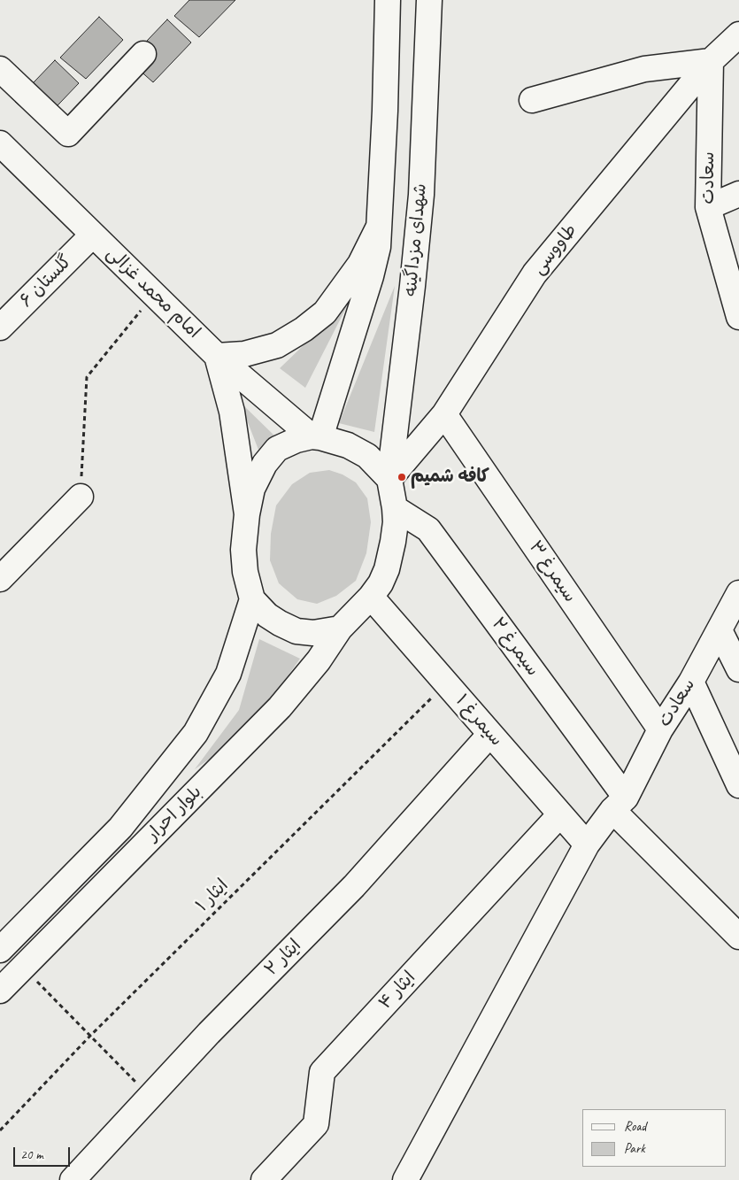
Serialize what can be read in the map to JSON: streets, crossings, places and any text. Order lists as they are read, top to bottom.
{
  "streets": {
    "street": [
      "سعادت",
      "شهدای مزداگینه",
      "طاووسی",
      "گلستان ۶",
      "امام محمد غزالی",
      "سیمرغ ۳",
      "سیمرغ ۲",
      "سیمرغ ۱",
      "بلوار احرار",
      "ایثار ۲",
      "ایثار ۴"
    ],
    "path": ["ایثار ۱"]
  },
  "crossings": [
    ["سعادت", "طاووسی"],
    ["سعادت", "سیمرغ ۳"],
    ["سعادت", "سیمرغ ۲"],
    ["سعادت", "سیمرغ ۱"],
    ["شهدای مزداگینه", "طاووسی"],
    ["شهدای مزداگینه", "سیمرغ ۲"],
    ["شهدای مزداگینه", "سیمرغ ۱"],
    ["شهدای مزداگینه", "بلوار احرار"],
    ["طاووسی", "سیمرغ ۳"],
    ["گلستان ۶", "امام محمد غزالی"],
    ["سیمرغ ۱", "بلوار احرار"],
    ["سیمرغ ۱", "ایثار ۱"],
    ["سیمرغ ۱", "ایثار ۲"],
    ["سیمرغ ۱", "ایثار ۴"]
  ],
  "places": ["کافه شمیم"],
  "legend": ["Road", "Park"],
  "scale_bar": "20 m"
}
